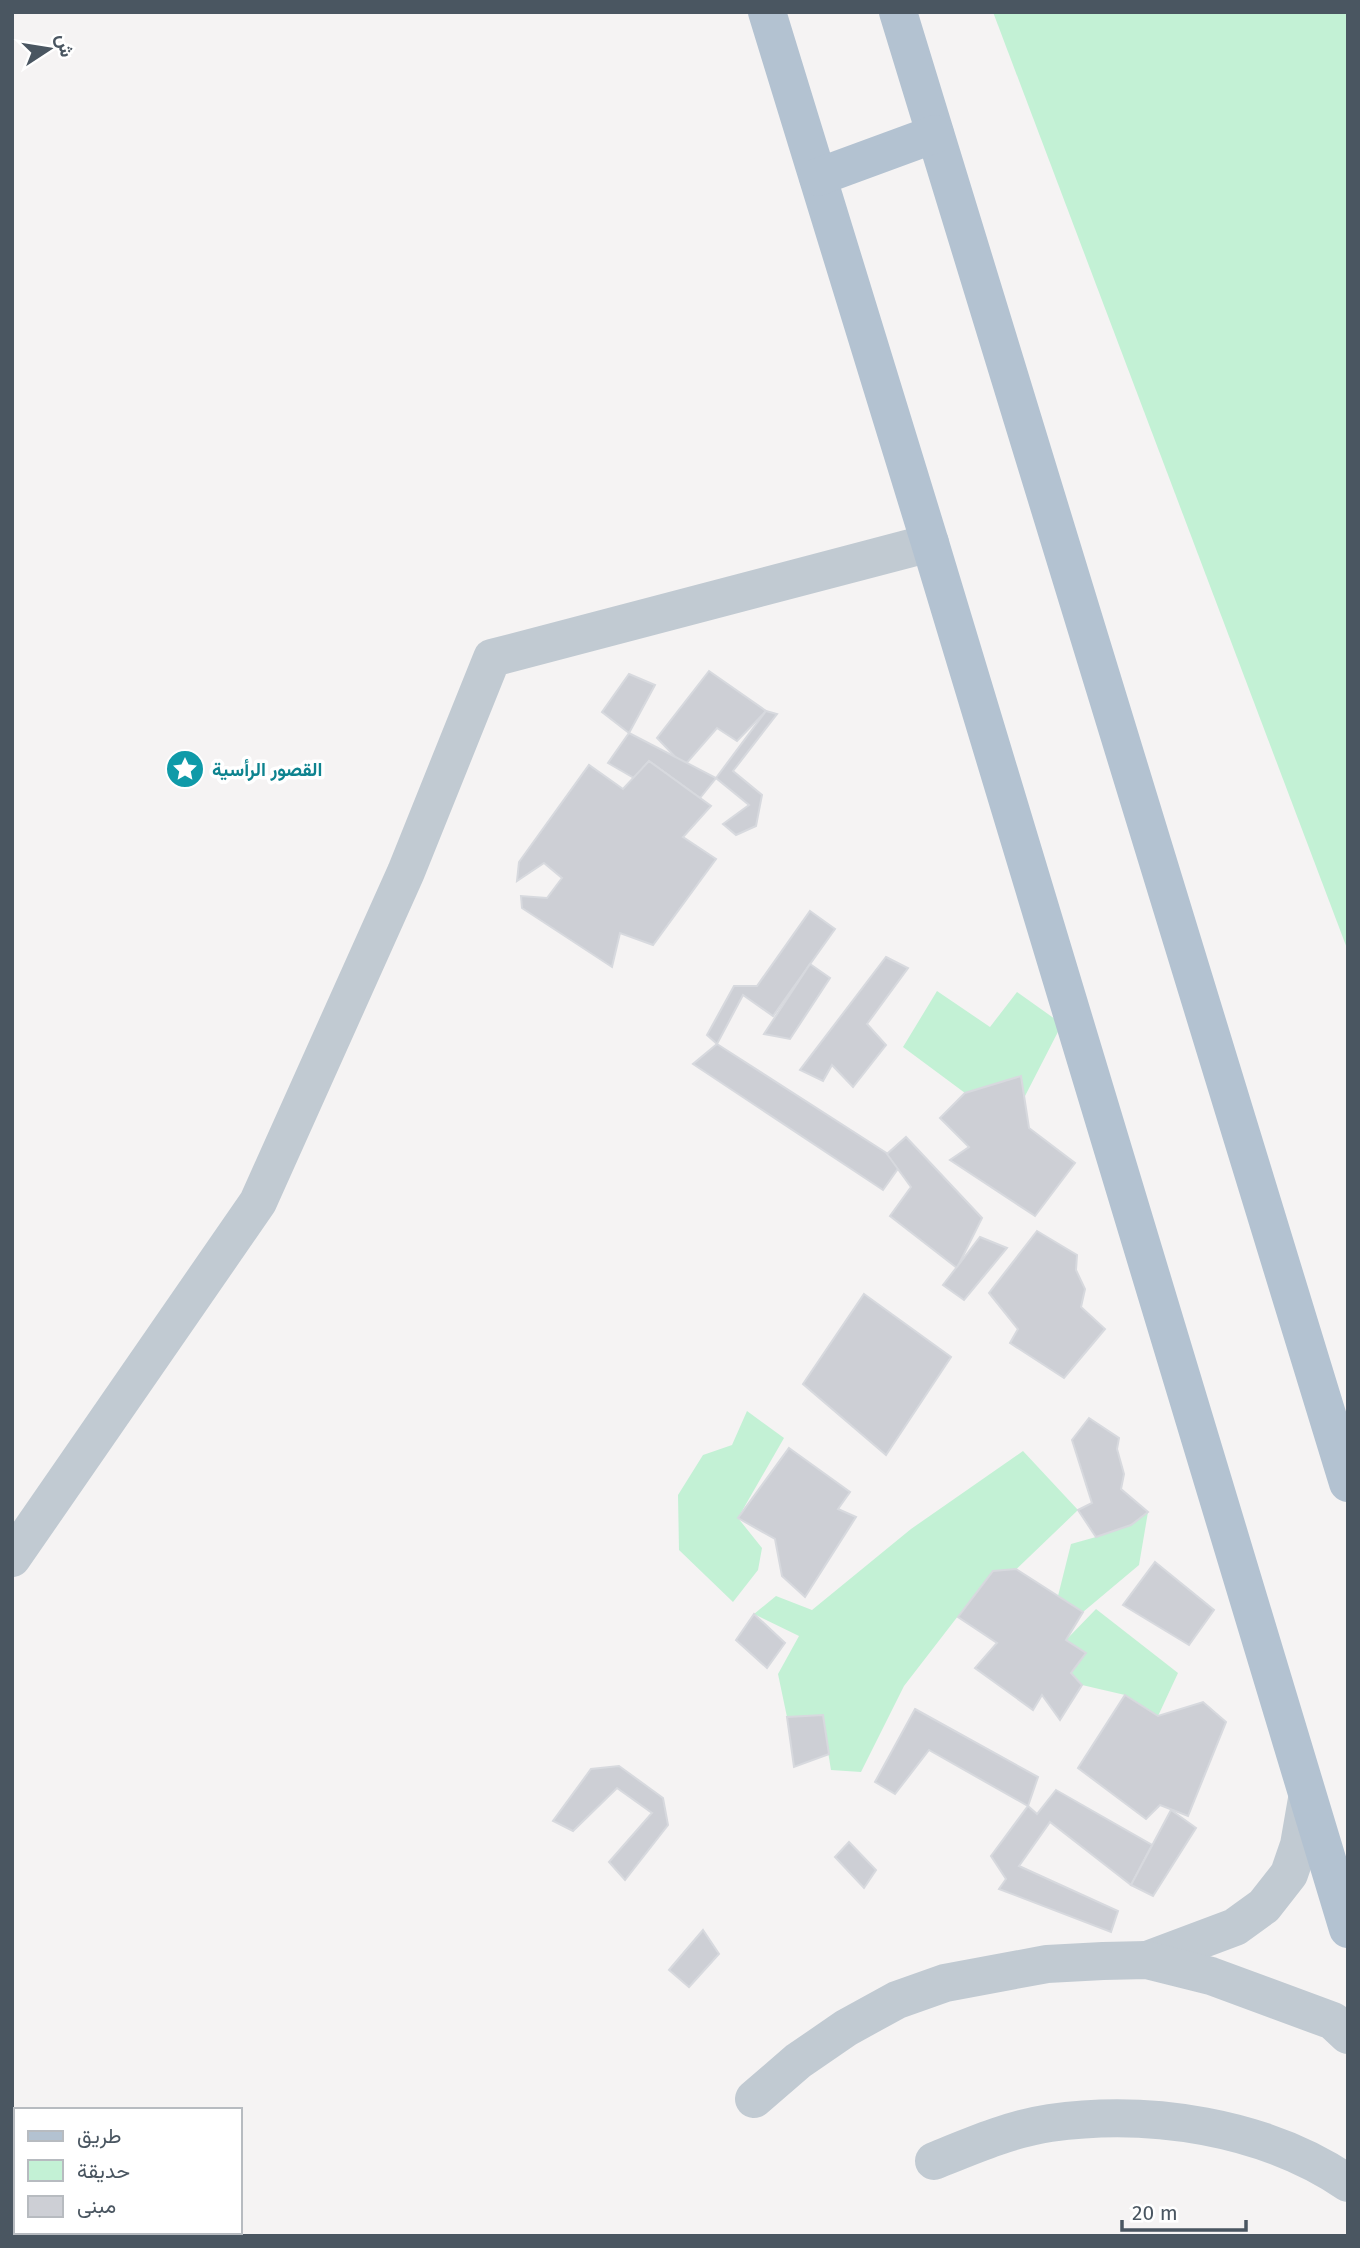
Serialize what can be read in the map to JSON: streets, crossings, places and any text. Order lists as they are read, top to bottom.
{
  "places": {
    "place": ["القصور الرأسية"]
  },
  "legend": ["طريق", "حديقة", "مبنى"],
  "scale_bar": "20 m",
  "north": "right"
}
